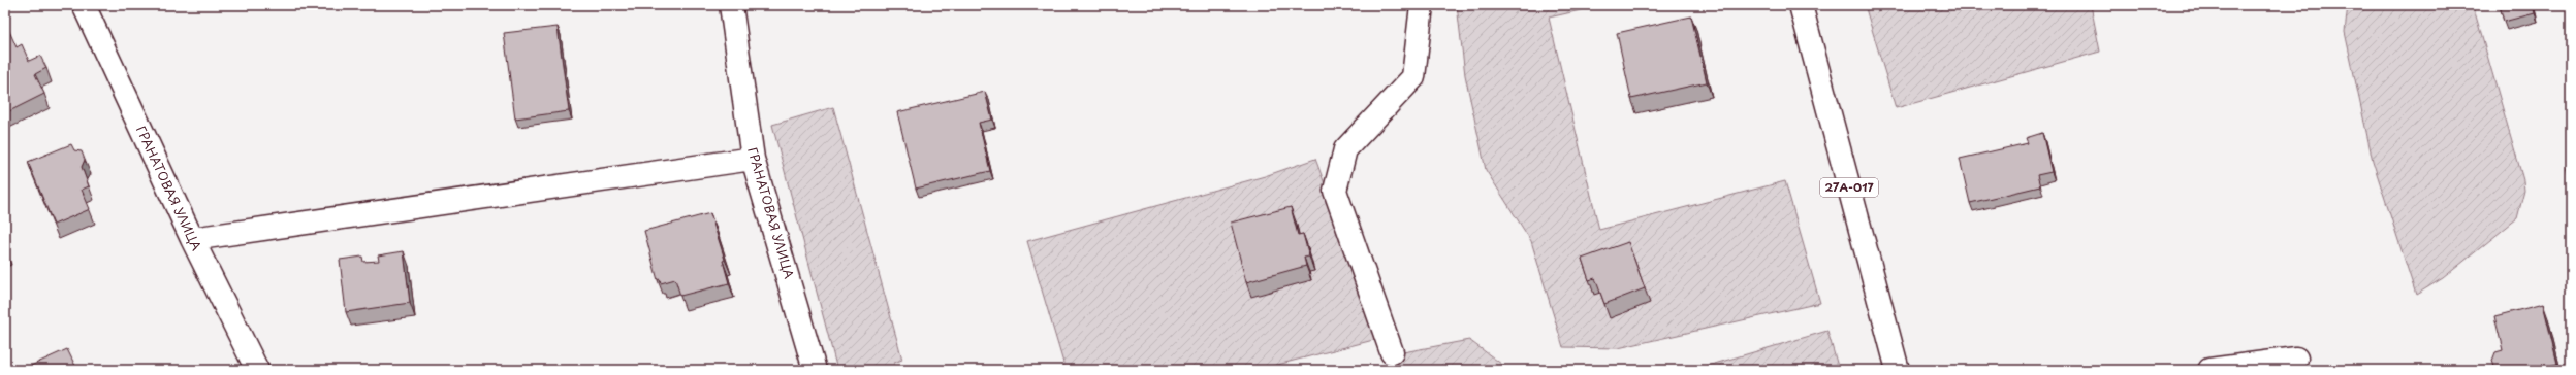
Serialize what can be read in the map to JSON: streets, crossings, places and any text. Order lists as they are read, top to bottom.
{
  "streets": {
    "street": ["27А-017", "ГРАНАТОВАЯ УЛИЦА"]
  }
}
